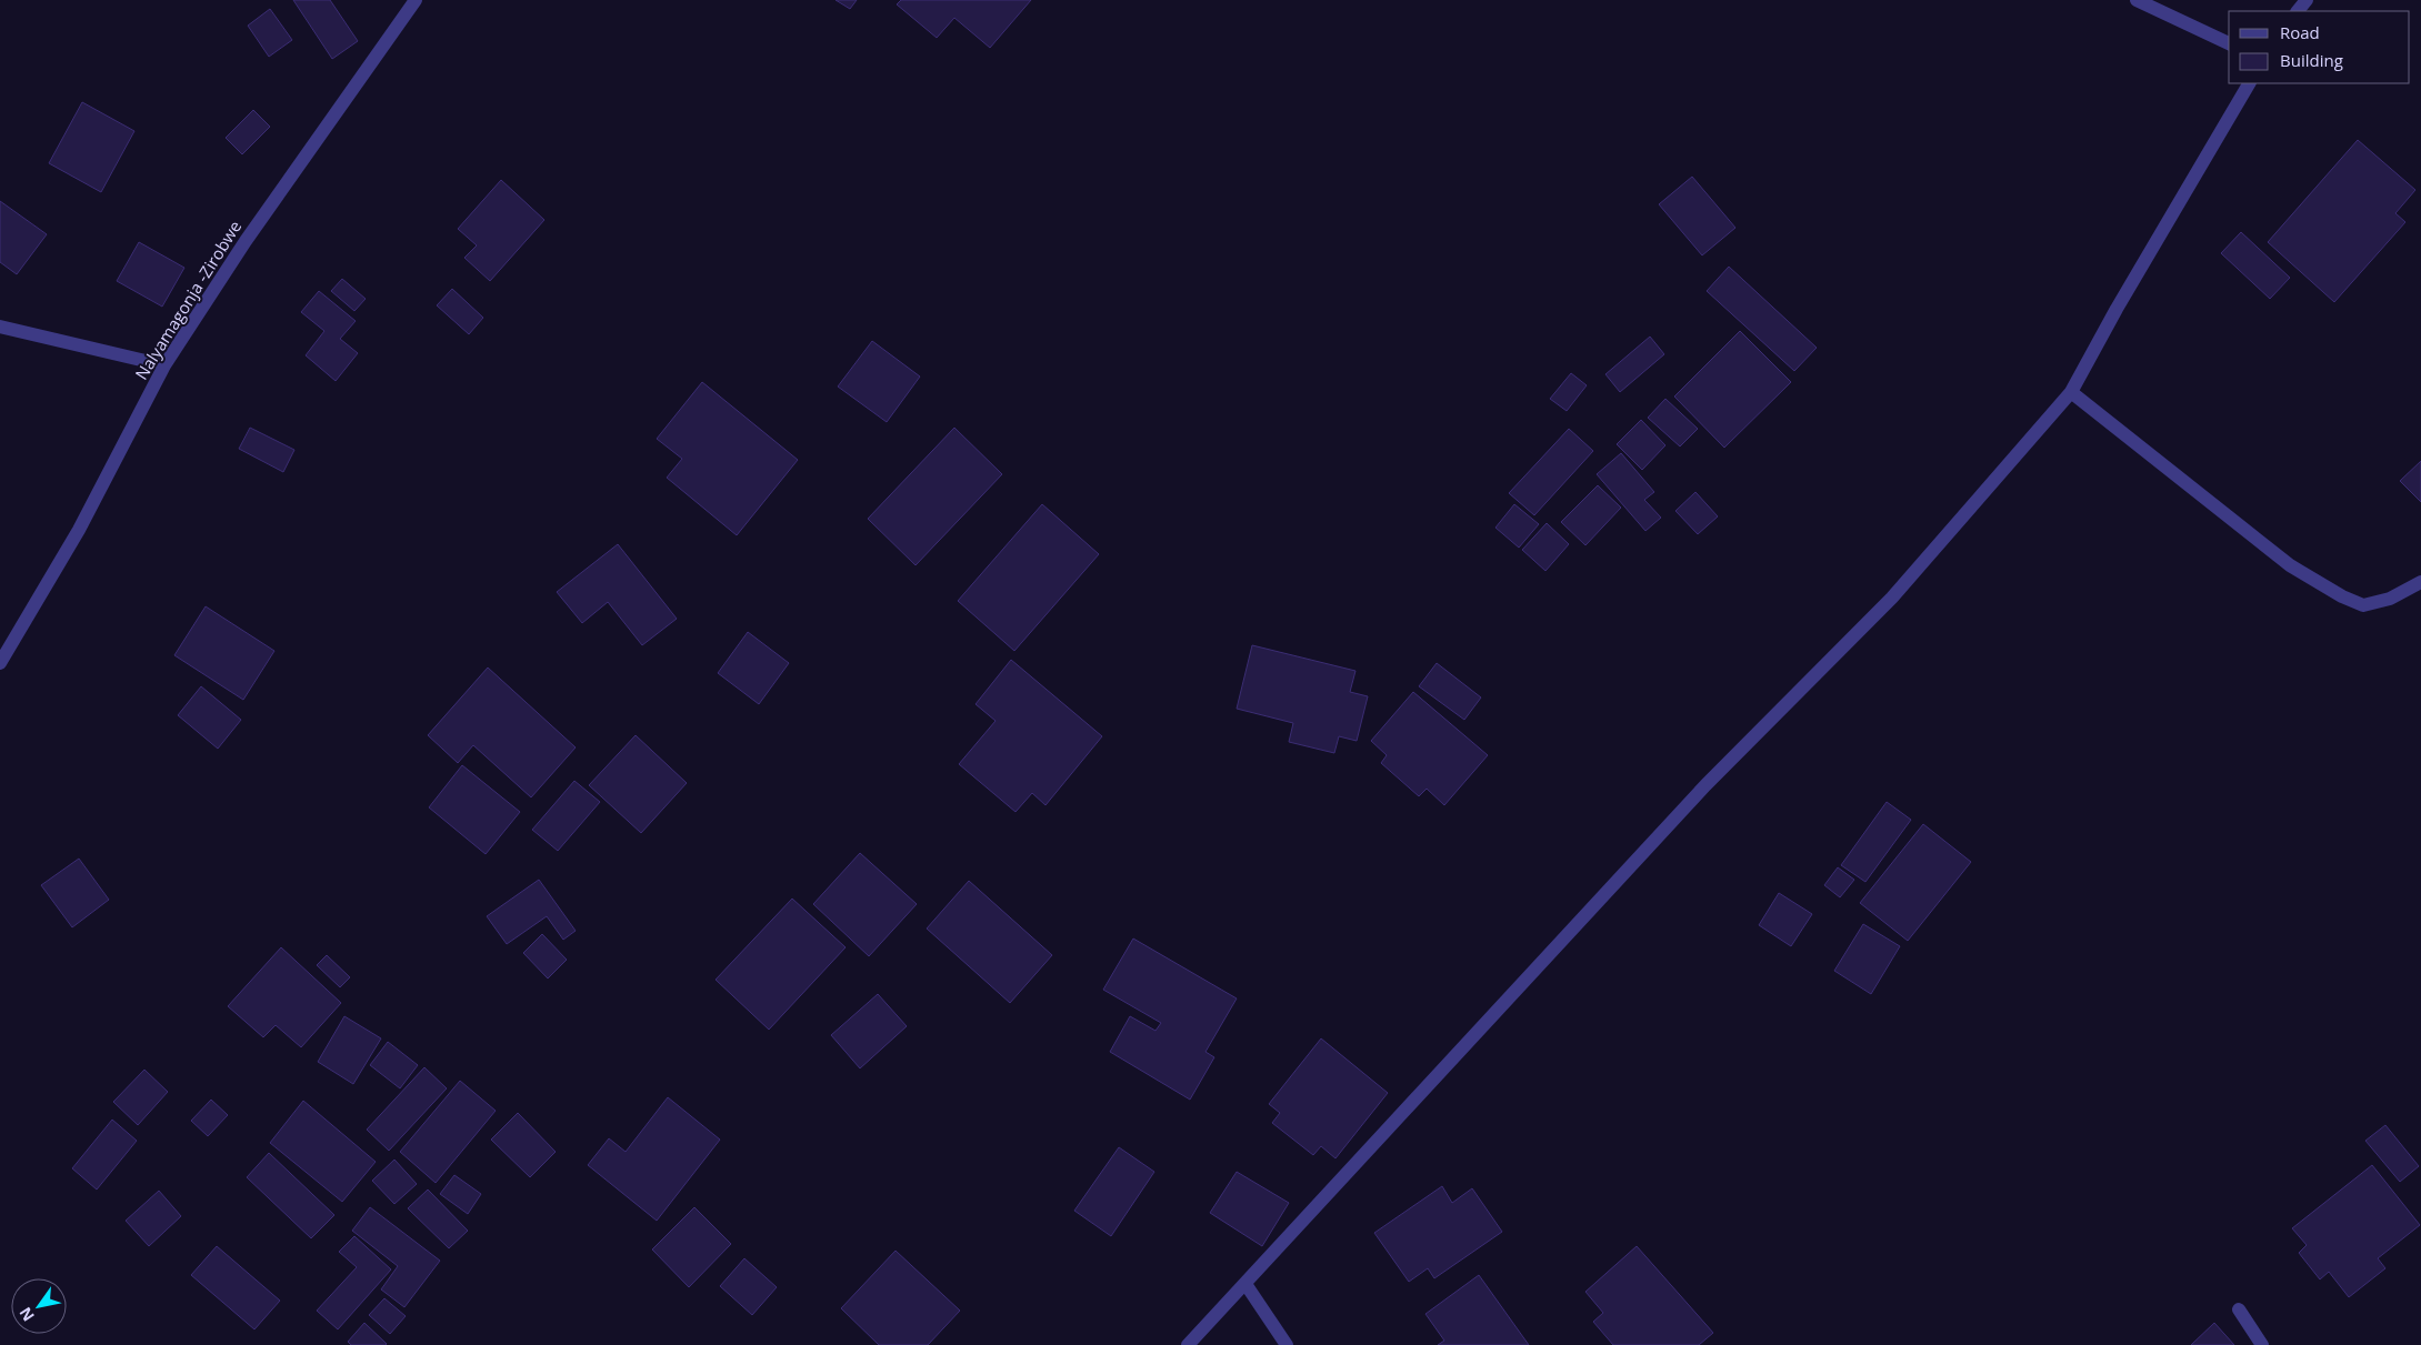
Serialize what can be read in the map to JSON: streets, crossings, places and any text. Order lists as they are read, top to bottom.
{
  "streets": {
    "street": ["Nalyamagonja -Zirobwe"]
  },
  "legend": ["Road", "Building"],
  "north": "bottom left"
}
